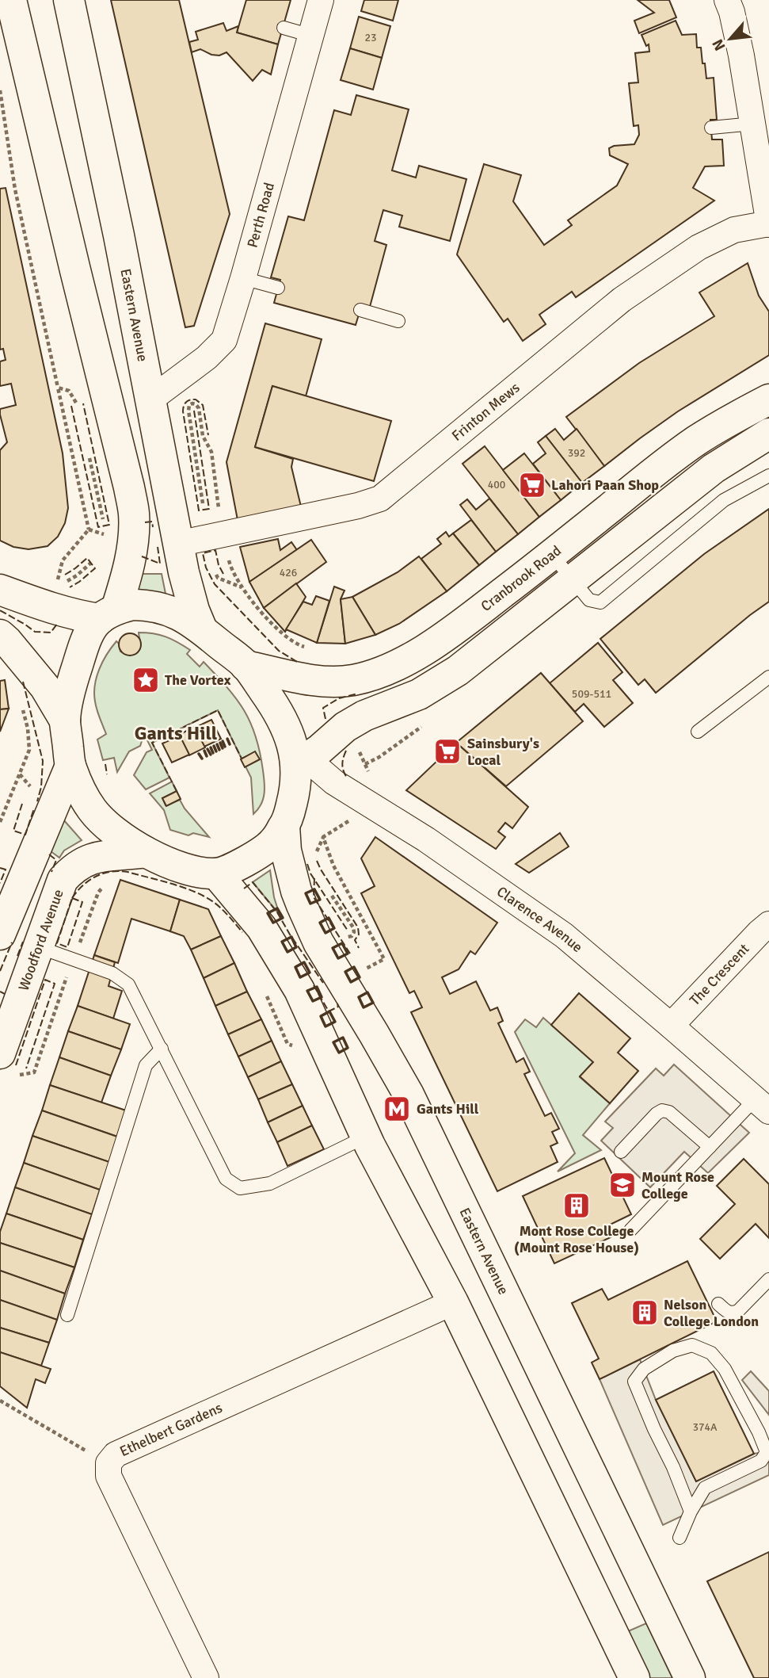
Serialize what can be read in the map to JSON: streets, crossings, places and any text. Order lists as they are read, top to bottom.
{
  "streets": {
    "main road": ["Eastern Avenue", "Cranbrook Road", "Woodford Avenue"],
    "street": [
      "Perth Road",
      "Frinton Mews",
      "Clarence Avenue",
      "The Crescent",
      "Ethelbert Gardens"
    ]
  },
  "crossings": [
    ["Perth Road", "Eastern Avenue"],
    ["Eastern Avenue", "Frinton Mews"],
    ["Clarence Avenue", "The Crescent"]
  ],
  "districts": ["Gants Hill"],
  "places": {
    "supermarket": ["Lahori Paan Shop", "Sainsbury's Local"],
    "place": ["The Vortex"],
    "metro station": ["Gants Hill"],
    "school or university": ["Mount Rose College"],
    "building": ["Mont Rose College (Mount Rose House)", "Nelson College London"]
  },
  "house_numbers": [
    "23",
    "392",
    "400",
    "426",
    "509-511",
    "374A"
  ],
  "north": "bottom left"
}
